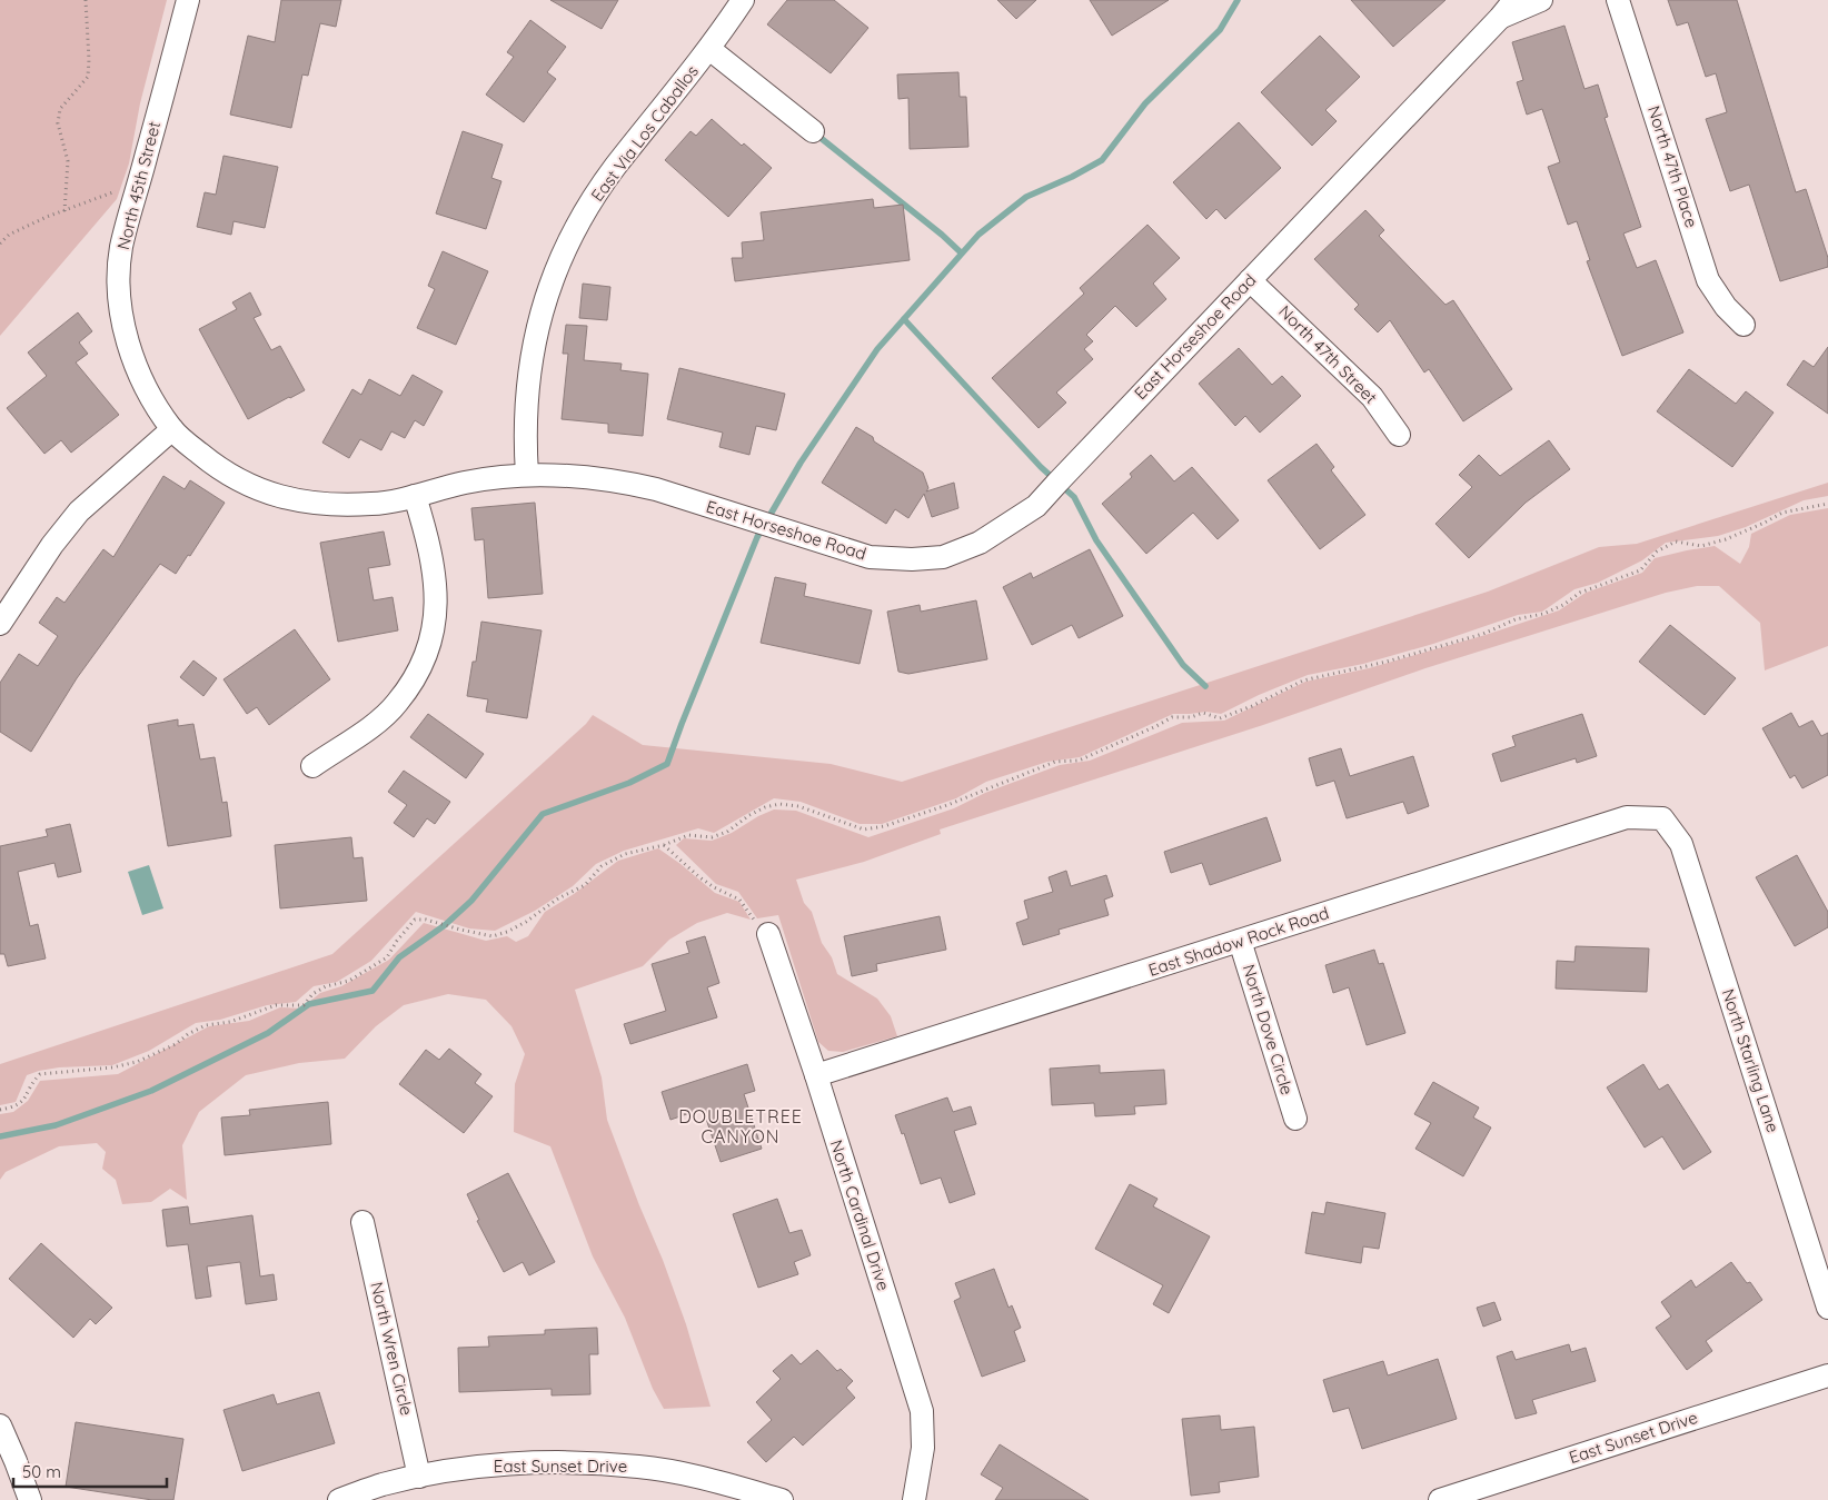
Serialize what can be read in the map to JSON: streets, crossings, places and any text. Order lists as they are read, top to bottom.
{
  "streets": {
    "street": [
      "East Via Los Caballos",
      "North 47th Place",
      "North 45th Street",
      "East Horseshoe Road",
      "North 47th Street",
      "East Shadow Rock Road",
      "North Dove Circle",
      "North Starling Lane",
      "North Cardinal Drive",
      "North Wren Circle",
      "East Sunset Drive"
    ]
  },
  "crossings": [
    ["East Via Los Caballos", "East Horseshoe Road"],
    ["North 45th Street", "East Horseshoe Road"],
    ["East Horseshoe Road", "North 47th Street"],
    ["East Shadow Rock Road", "North Dove Circle"],
    ["East Shadow Rock Road", "North Starling Lane"],
    ["East Shadow Rock Road", "North Cardinal Drive"],
    ["North Wren Circle", "East Sunset Drive"]
  ],
  "districts": ["DOUBLETREE CANYON"],
  "scale_bar": "50 m"
}
